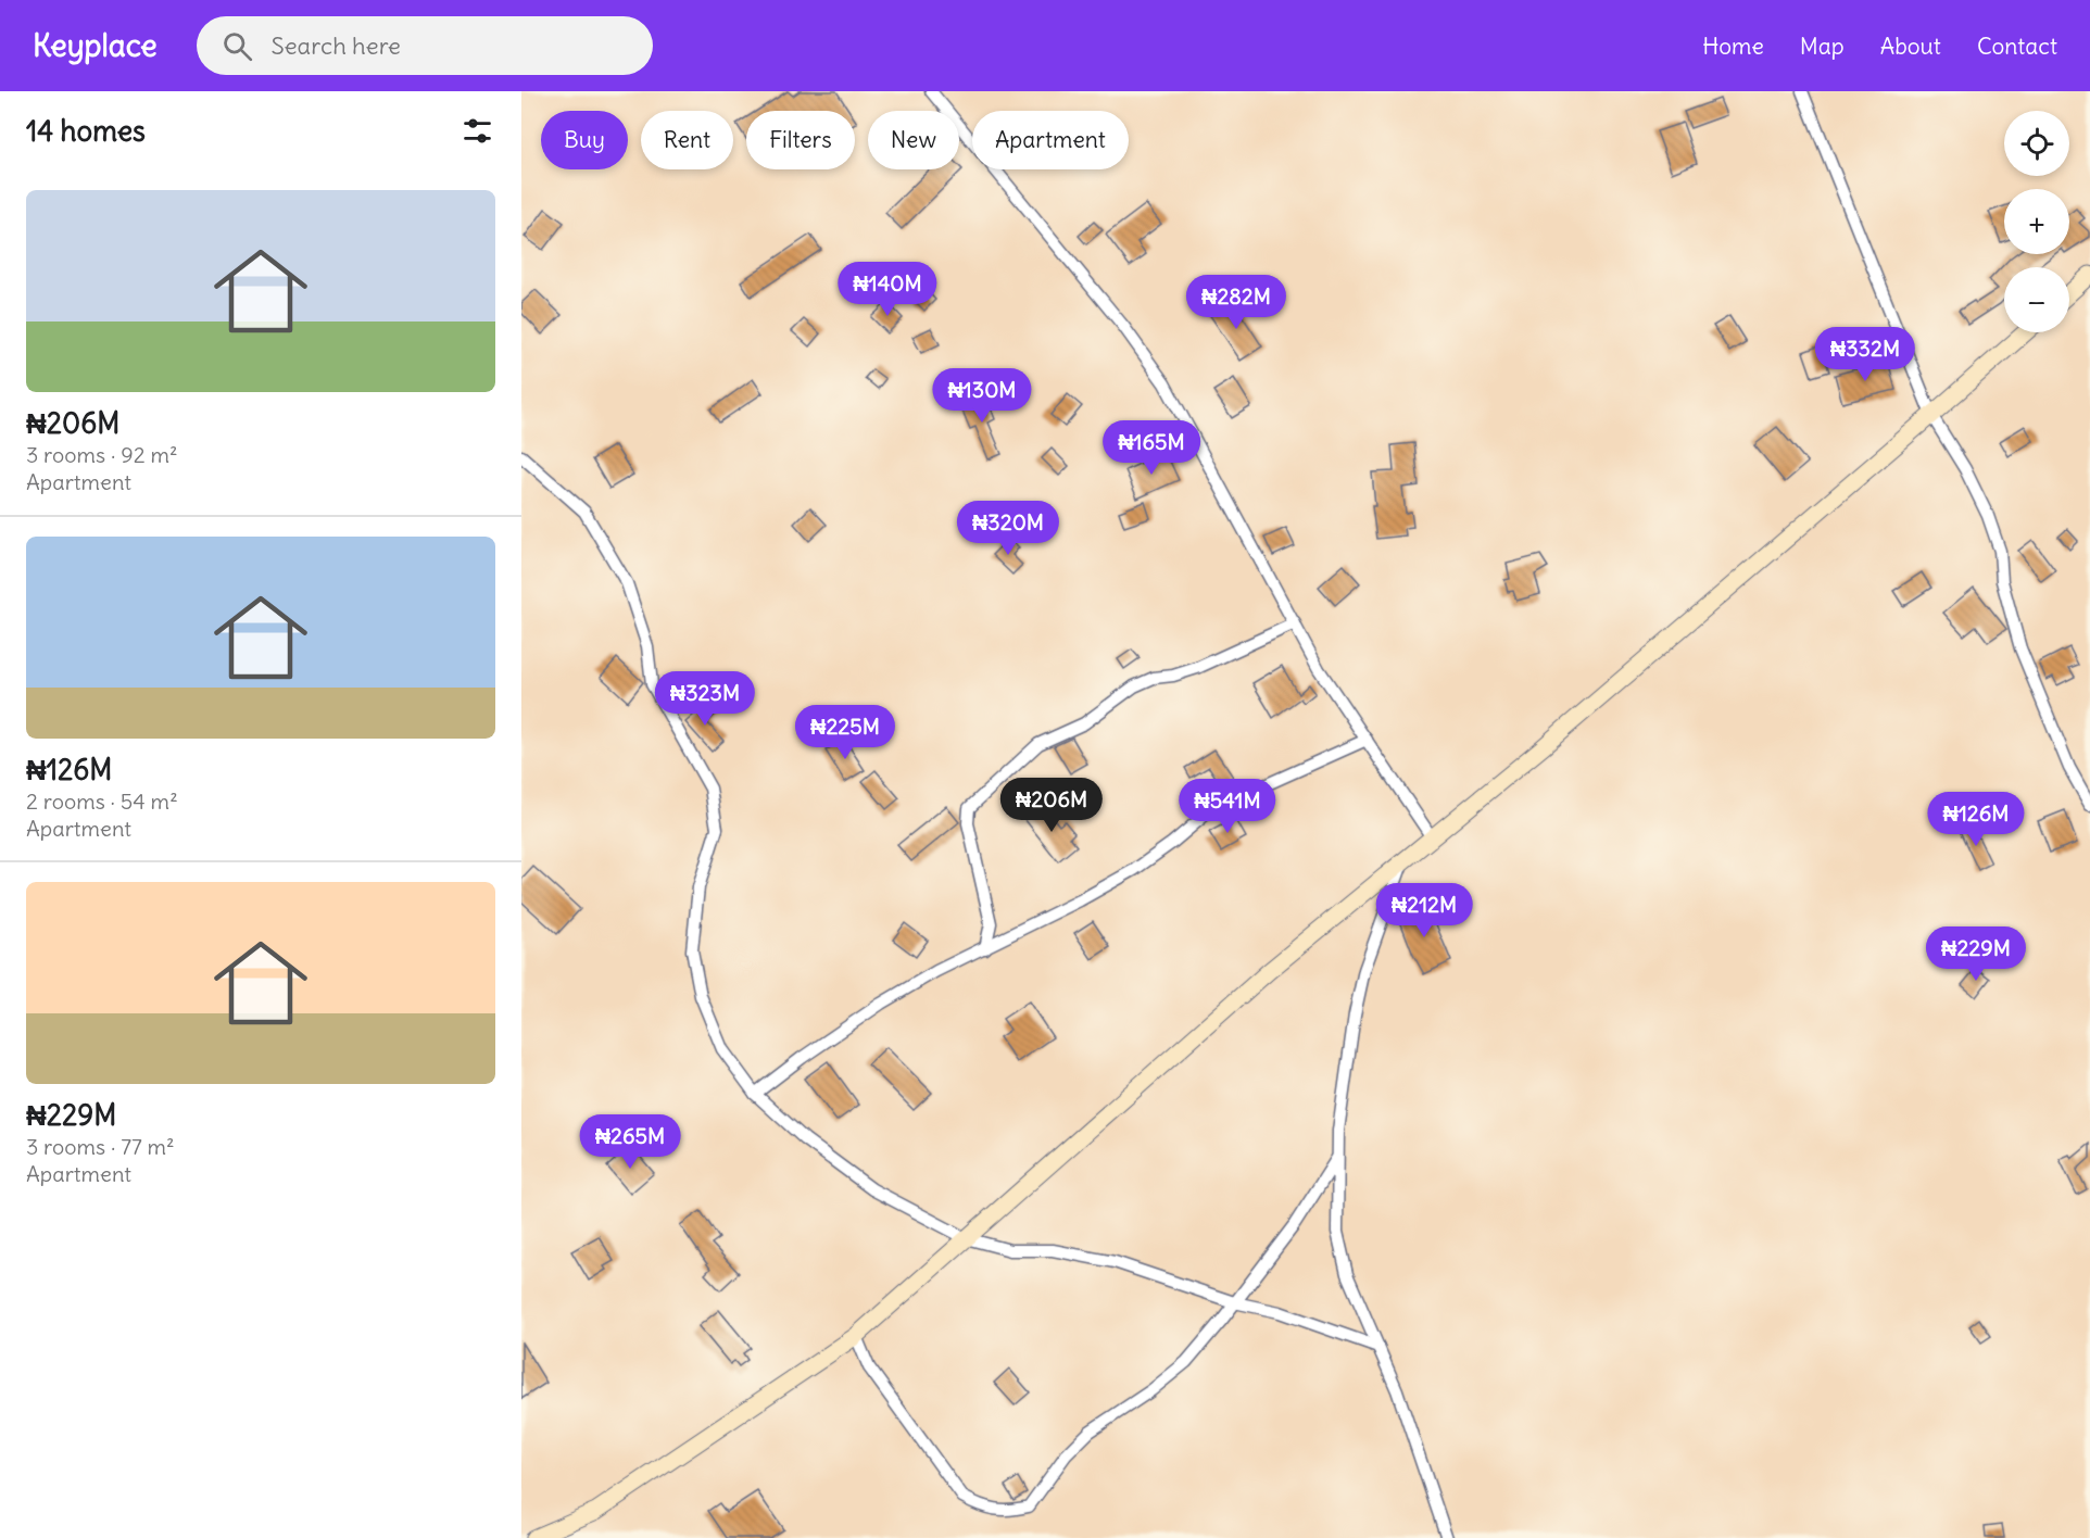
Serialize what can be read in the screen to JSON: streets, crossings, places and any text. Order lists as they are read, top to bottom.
{
  "page": {
    "header": "Keyplace",
    "search": "Search here",
    "nav": [
      "Home",
      "Map",
      "About",
      "Contact"
    ],
    "heading": "14 homes",
    "map_buttons": ["+", "−"],
    "chip": [
      "Buy",
      "Rent",
      "Filters",
      "New",
      "Apartment"
    ],
    "list": [
      {
        "name": "₦206M",
        "note": "3 rooms · 92 m² · Apartment"
      },
      {
        "name": "₦126M",
        "note": "2 rooms · 54 m² · Apartment"
      },
      {
        "name": "₦229M",
        "note": "3 rooms · 77 m² · Apartment"
      }
    ],
    "price": [
      "₦140M",
      "₦282M",
      "₦332M",
      "₦130M",
      "₦165M",
      "₦320M",
      "₦323M",
      "₦225M",
      "₦206M",
      "₦541M",
      "₦126M",
      "₦212M",
      "₦229M",
      "₦265M"
    ]
  }
}
